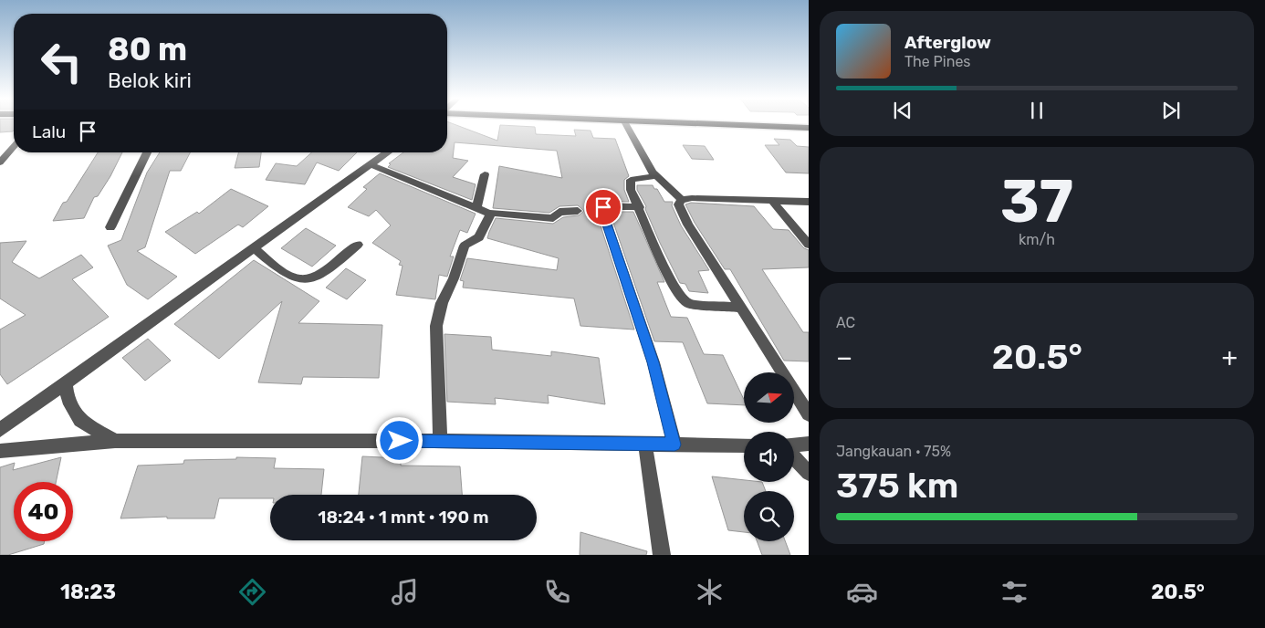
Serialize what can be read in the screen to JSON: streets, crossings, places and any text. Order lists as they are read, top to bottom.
{
  "north": "right",
  "page": {
    "turn": ["80 m", "Belok kiri"],
    "song": ["Afterglow", "The Pines"],
    "then": "Lalu",
    "tile": [
      ["37", "km/h"],
      "AC",
      ["Jangkauan · 75%", "375 km"]
    ],
    "heat": ["−", "20.5°", "+"],
    "limit": "40",
    "trip": "18:24 · 1 mnt · 190 m",
    "tabs": ["18:23", "20.5°"]
  }
}
